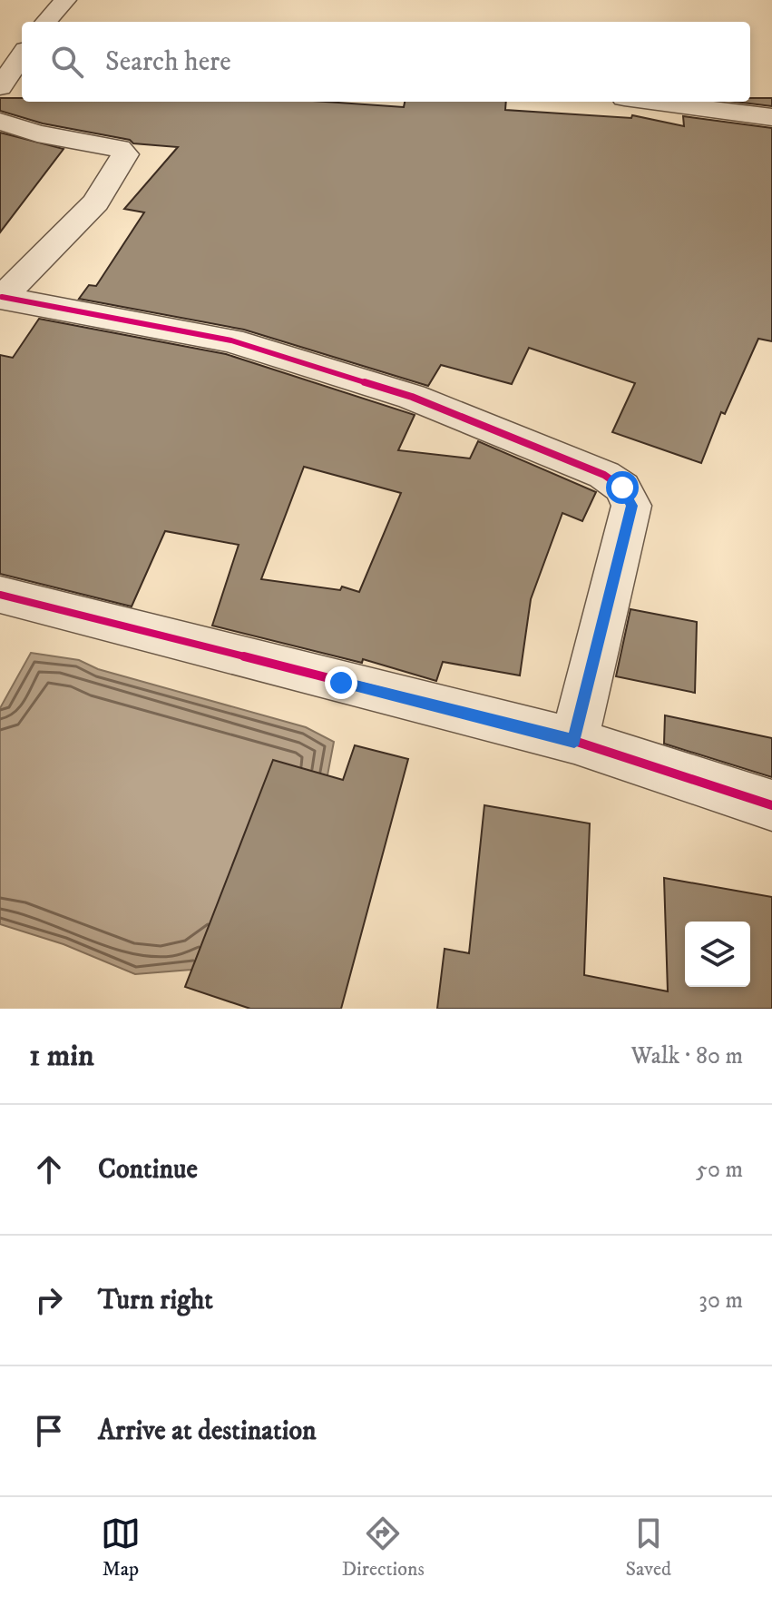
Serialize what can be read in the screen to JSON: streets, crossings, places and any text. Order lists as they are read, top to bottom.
{
  "page": {
    "search": "Search here",
    "heading": ["1 min", "Walk · 80 m"],
    "list": [
      ["Continue", "50 m"],
      ["Turn right", "30 m"],
      "Arrive at destination"
    ],
    "nav": ["Map", "Directions", "Saved"]
  }
}
